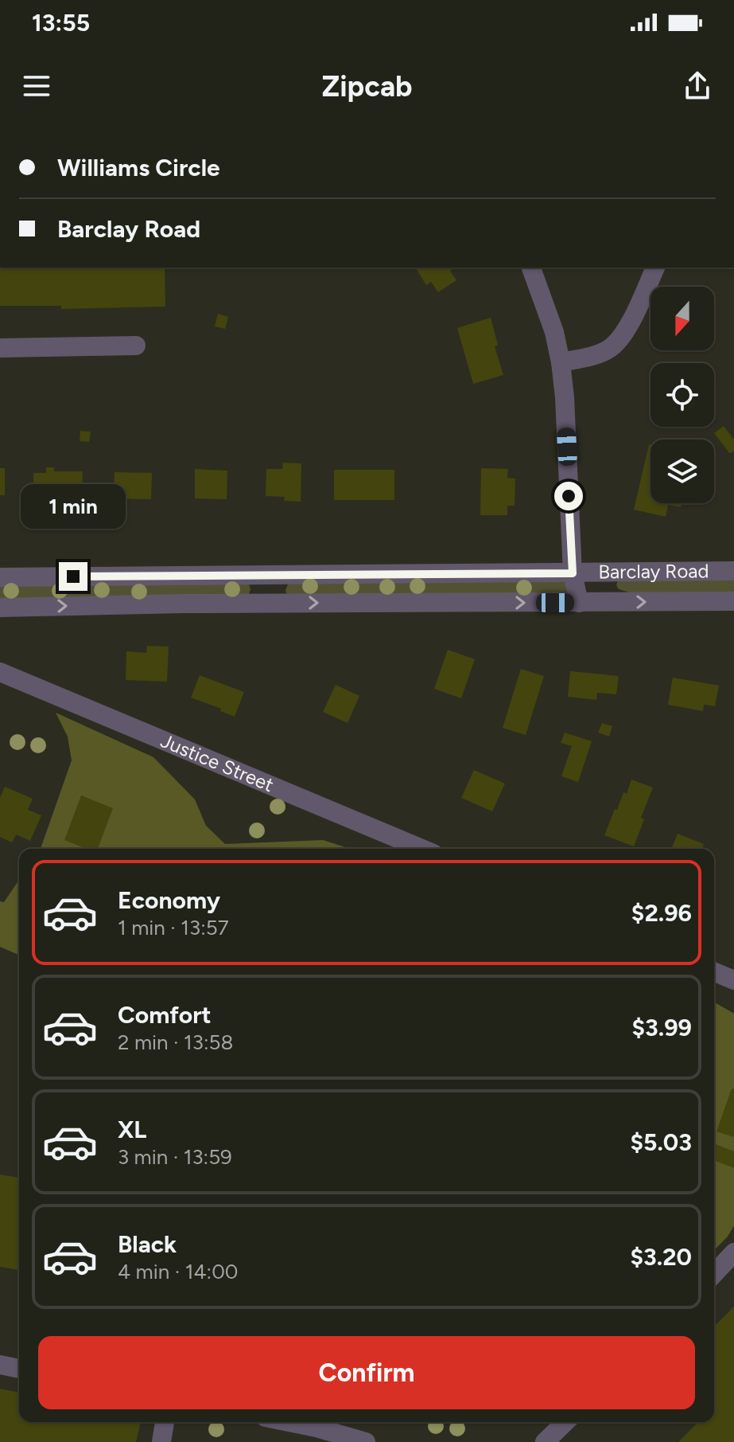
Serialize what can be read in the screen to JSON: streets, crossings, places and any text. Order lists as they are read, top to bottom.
{
  "streets": {
    "street": ["Barclay Road", "Justice Street"]
  },
  "north": "bottom",
  "page": {
    "status": "13:55",
    "header": "Zipcab",
    "banner": ["Williams Circle", "Barclay Road"],
    "bubble": "1 min",
    "list": [
      {
        "name": "Economy",
        "note": "1 min · 13:57",
        "value": "$2.96"
      },
      {
        "name": "Comfort",
        "note": "2 min · 13:58",
        "value": "$3.99"
      },
      {
        "name": "XL",
        "note": "3 min · 13:59",
        "value": "$5.03"
      },
      {
        "name": "Black",
        "note": "4 min · 14:00",
        "value": "$3.20"
      }
    ],
    "buttons": "Confirm"
  }
}
